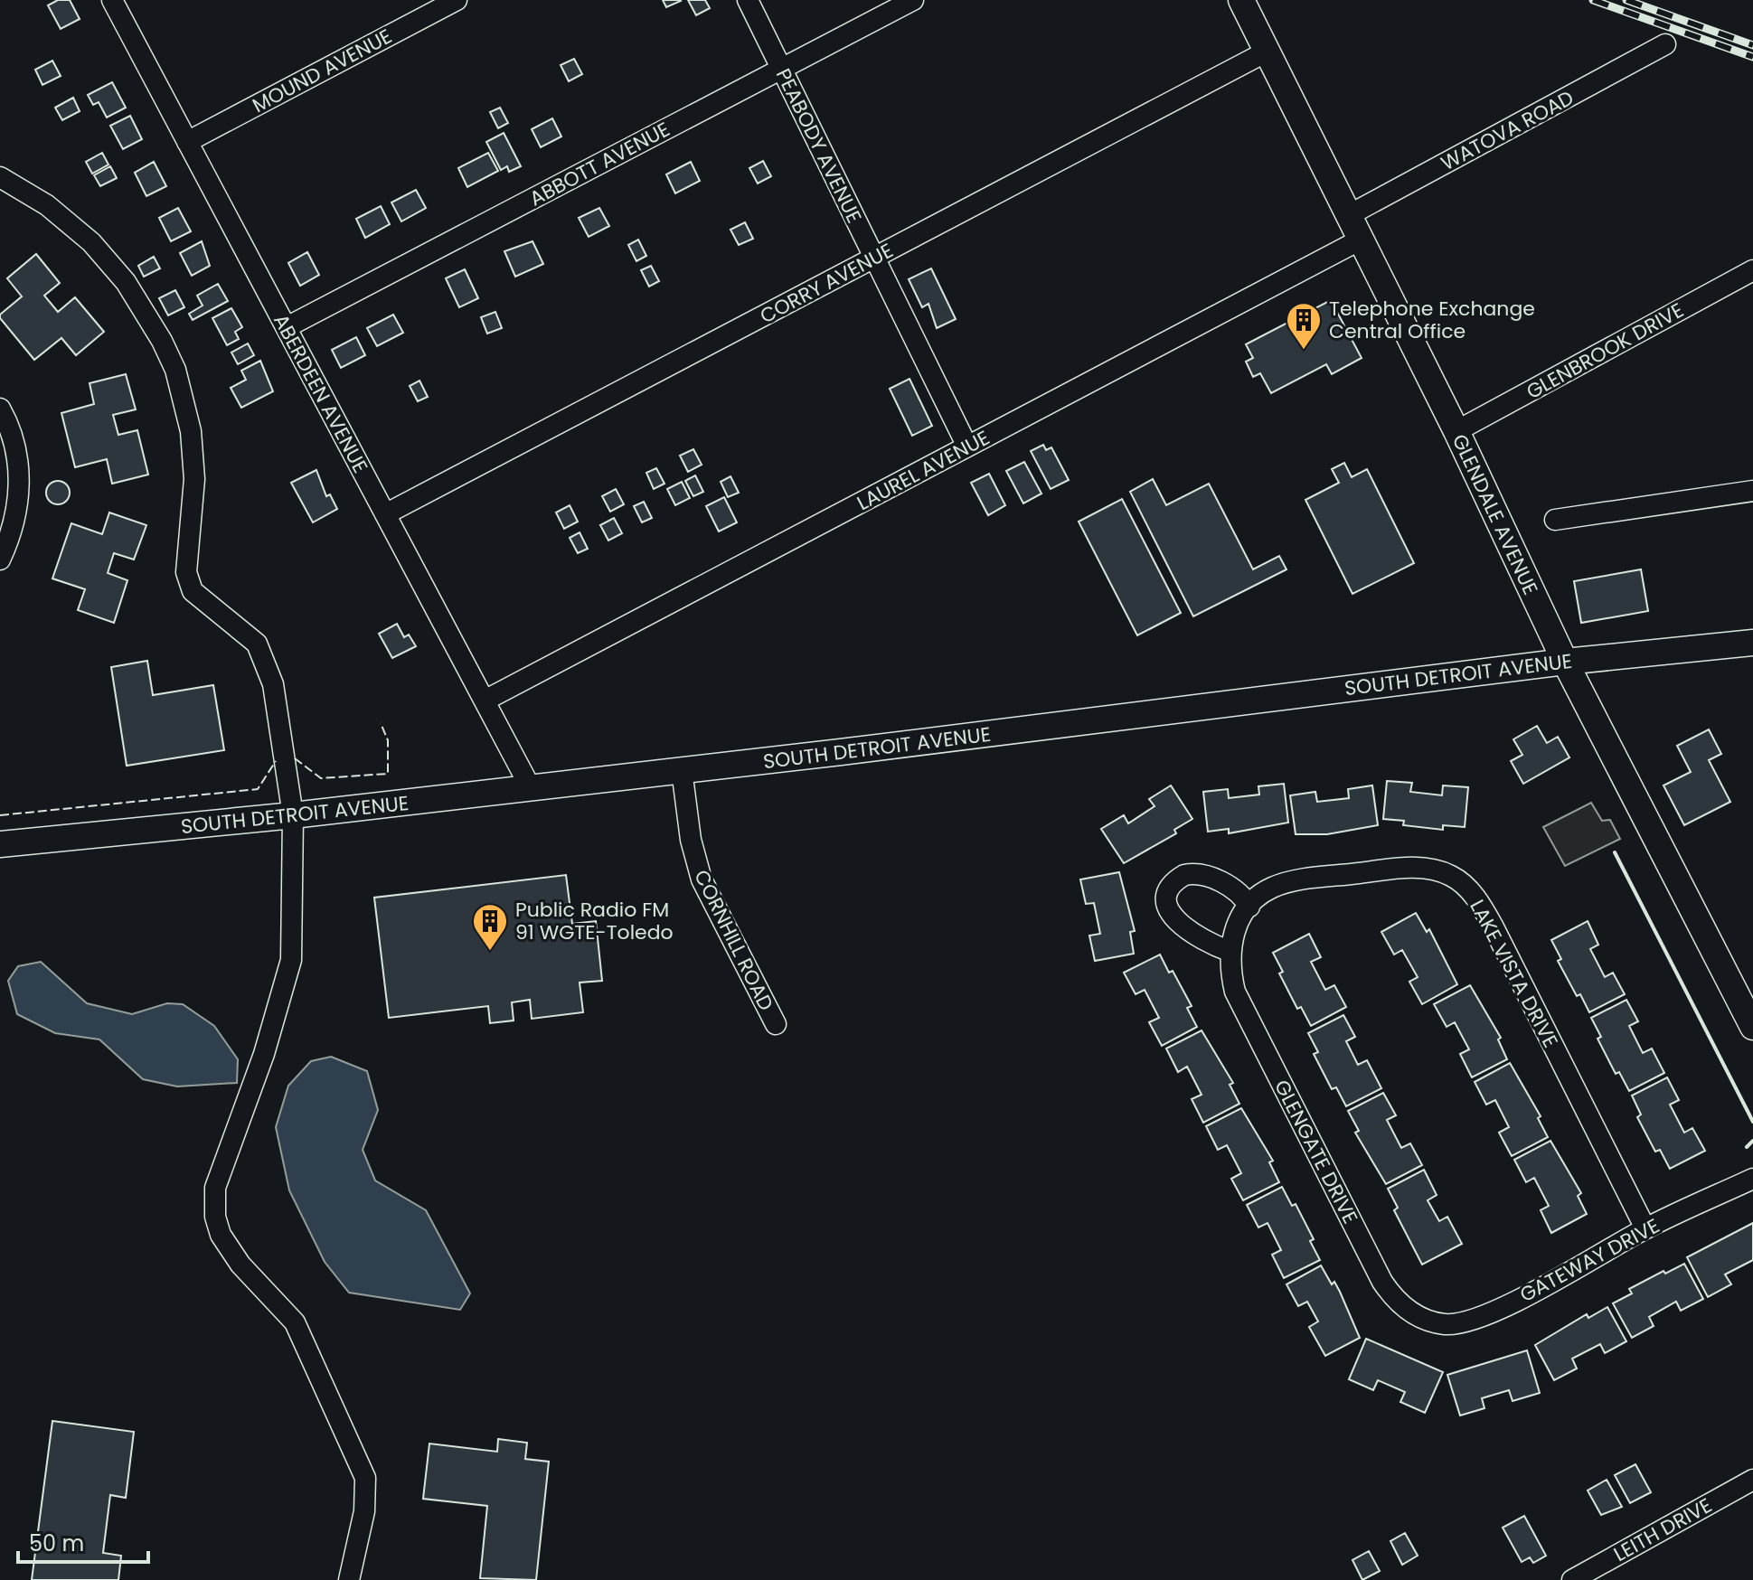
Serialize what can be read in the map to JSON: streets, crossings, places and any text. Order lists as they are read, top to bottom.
{
  "streets": {
    "main road": ["GLENDALE AVENUE", "SOUTH DETROIT AVENUE"],
    "street": [
      "MOUND AVENUE",
      "WATOVA ROAD",
      "PEABODY AVENUE",
      "ABBOTT AVENUE",
      "CORRY AVENUE",
      "GLENBROOK DRIVE",
      "ABERDEEN AVENUE",
      "LAUREL AVENUE",
      "CORNHILL ROAD",
      "LAKE VISTA DRIVE",
      "GLENGATE DRIVE",
      "GATEWAY DRIVE",
      "LEITH DRIVE"
    ]
  },
  "crossings": [
    ["MOUND AVENUE", "ABERDEEN AVENUE"],
    ["WATOVA ROAD", "GLENDALE AVENUE"],
    ["PEABODY AVENUE", "ABBOTT AVENUE"],
    ["PEABODY AVENUE", "CORRY AVENUE"],
    ["PEABODY AVENUE", "LAUREL AVENUE"],
    ["ABBOTT AVENUE", "ABERDEEN AVENUE"],
    ["CORRY AVENUE", "ABERDEEN AVENUE"],
    ["CORRY AVENUE", "GLENDALE AVENUE"],
    ["GLENBROOK DRIVE", "GLENDALE AVENUE"],
    ["ABERDEEN AVENUE", "LAUREL AVENUE"],
    ["ABERDEEN AVENUE", "SOUTH DETROIT AVENUE"],
    ["LAUREL AVENUE", "GLENDALE AVENUE"],
    ["GLENDALE AVENUE", "SOUTH DETROIT AVENUE"],
    ["SOUTH DETROIT AVENUE", "CORNHILL ROAD"],
    ["LAKE VISTA DRIVE", "GLENGATE DRIVE"],
    ["LAKE VISTA DRIVE", "GATEWAY DRIVE"],
    ["GLENGATE DRIVE", "GATEWAY DRIVE"]
  ],
  "places": {
    "building": ["Telephone Exchange Central Office", "Public Radio FM 91 WGTE-Toledo"]
  },
  "scale_bar": "50 m"
}
